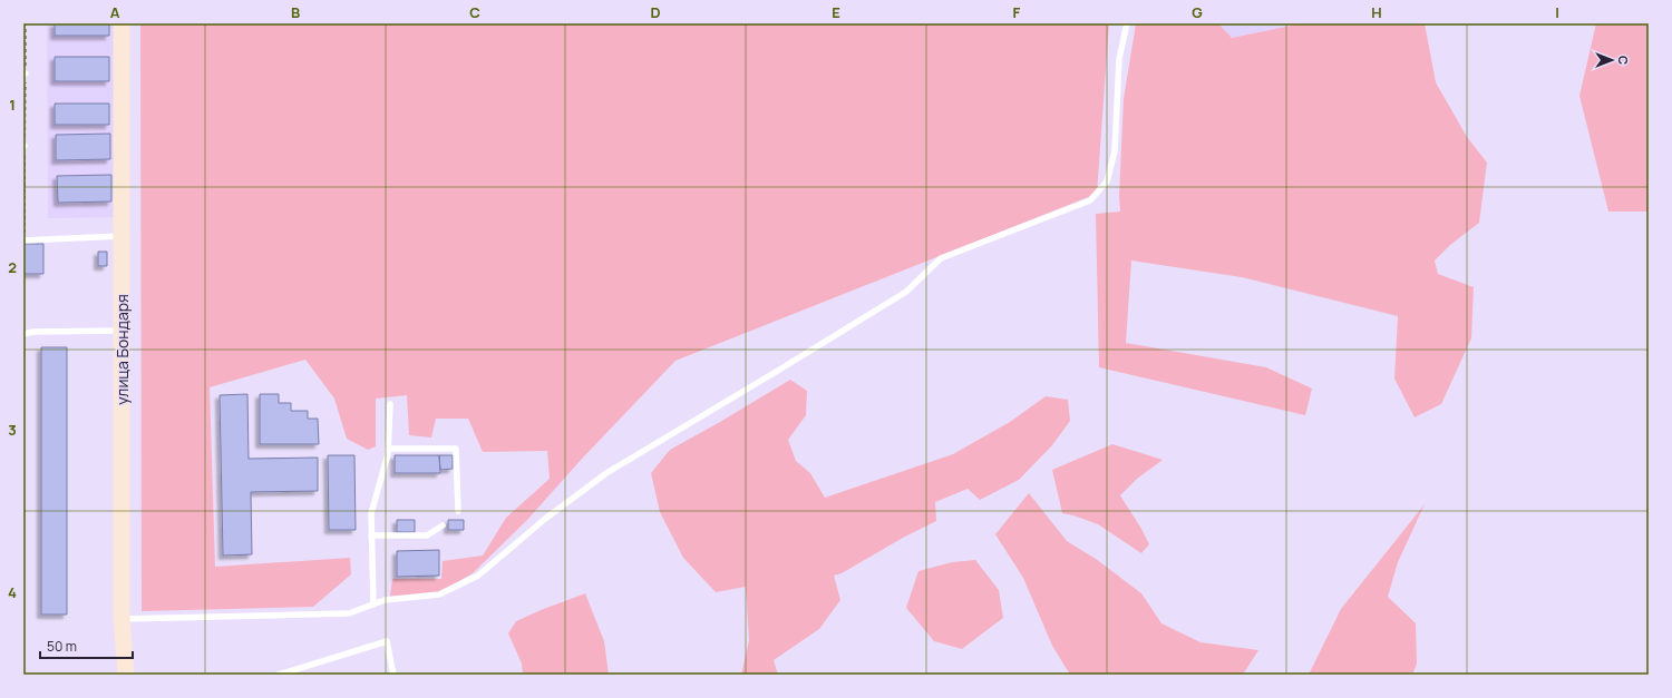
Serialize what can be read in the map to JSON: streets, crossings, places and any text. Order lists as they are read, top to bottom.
{
  "streets": {
    "main road": ["улица Бондаря"]
  },
  "scale_bar": "50 m",
  "north": "right",
  "grid": {
    "columns": [
      "A",
      "B",
      "C",
      "D",
      "E",
      "F",
      "G",
      "H",
      "I"
    ],
    "rows": [
      "1",
      "2",
      "3",
      "4"
    ]
  }
}
